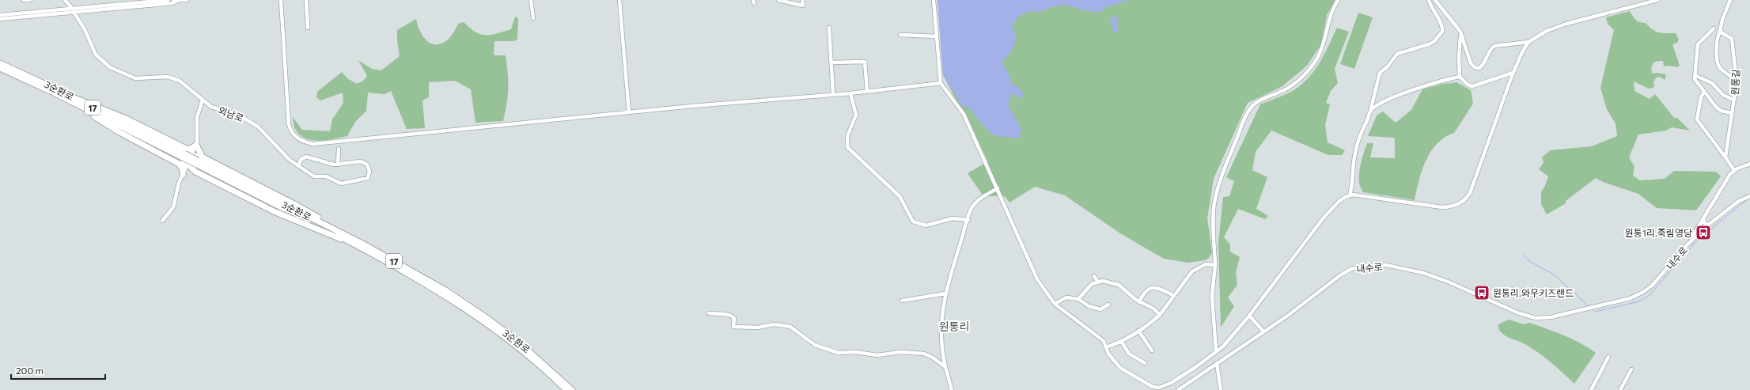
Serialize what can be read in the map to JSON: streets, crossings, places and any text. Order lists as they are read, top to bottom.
{
  "streets": {
    "highway": ["3순환로", "17"],
    "street": ["원통길", "외남로", "내수로"]
  },
  "districts": ["원통리"],
  "places": {
    "bus stop": ["원통1리.죽림영당", "원통리.와우키즈랜드"]
  },
  "scale_bar": "200 m"
}
